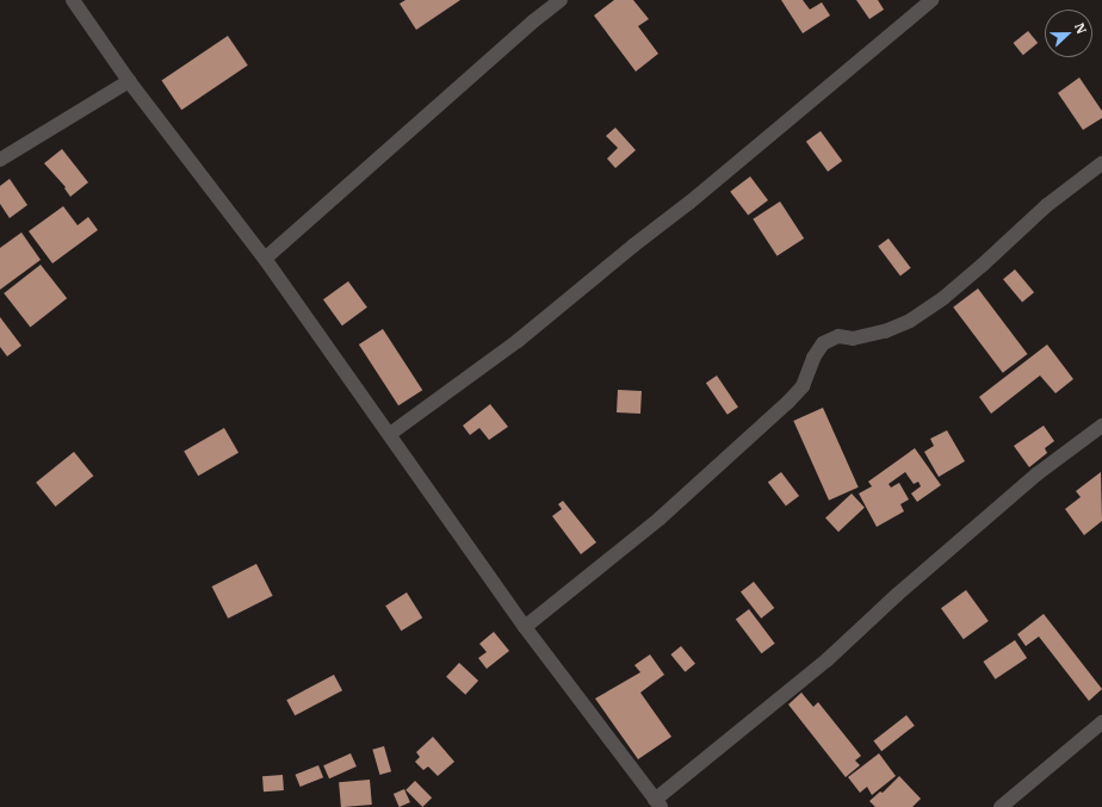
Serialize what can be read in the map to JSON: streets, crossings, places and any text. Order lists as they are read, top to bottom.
{
  "north": "right"
}
